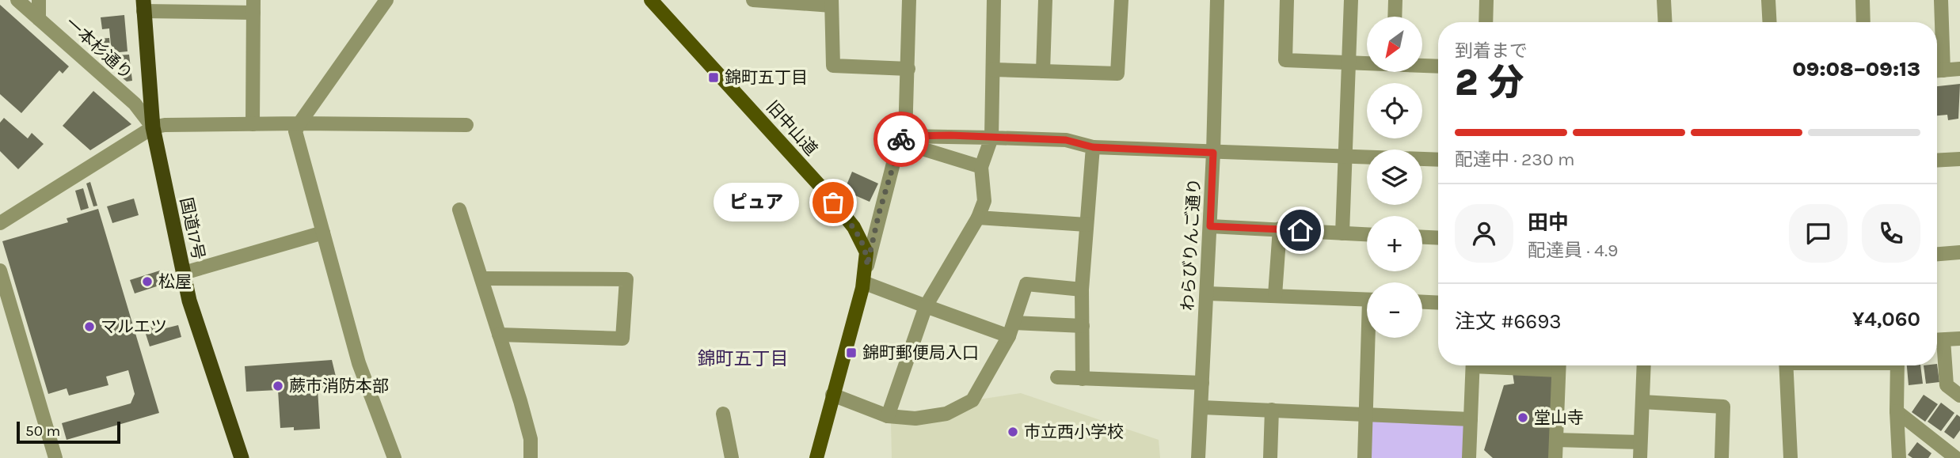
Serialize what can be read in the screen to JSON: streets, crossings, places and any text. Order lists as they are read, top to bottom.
{
  "streets": {
    "highway": ["国道17号"],
    "main road": ["旧中山道"],
    "street": ["一本杉通り", "わらびりんご通り"]
  },
  "crossings": [
    ["一本杉通り", "国道17号"]
  ],
  "districts": ["錦町五丁目"],
  "places": {
    "transit": ["錦町五丁目", "錦町郵便局入口"],
    "other": [
      "ピュア",
      "松屋",
      "マルエツ",
      "蕨市消防本部",
      "堂山寺",
      "市立西小学校"
    ]
  },
  "scale_bar": "50 m",
  "north": "bottom left",
  "page": {
    "map_buttons": ["+", "−"],
    "heading": ["2 分", "到着まで", "09:08–09:13"],
    "panel": [
      "田中",
      "配達員 · 4.9",
      "注文 #6693",
      "¥4,060"
    ],
    "bar": "配達中 · 230 m",
    "bubble": "ピュア",
    "scale": "50 m"
  }
}
